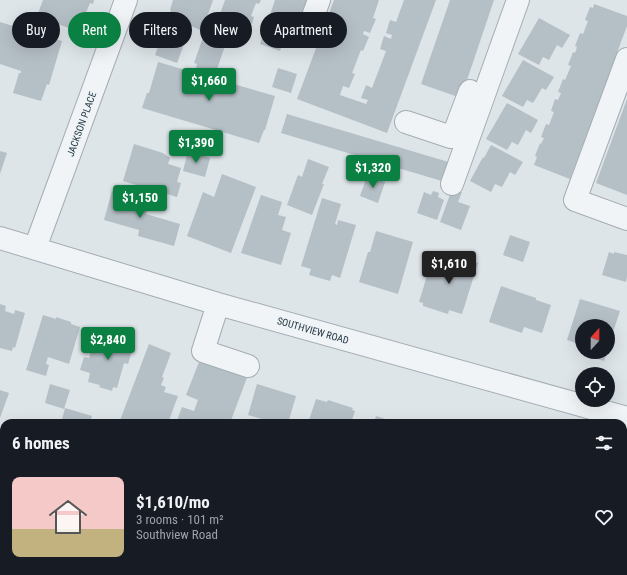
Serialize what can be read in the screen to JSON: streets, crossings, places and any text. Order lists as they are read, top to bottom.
{
  "streets": {
    "street": ["JACKSON PLACE", "SOUTHVIEW ROAD"]
  },
  "crossings": [
    ["JACKSON PLACE", "SOUTHVIEW ROAD"]
  ],
  "north": "top",
  "page": {
    "chip": [
      "Buy",
      "Rent",
      "Filters",
      "New",
      "Apartment"
    ],
    "price": [
      "$1,660",
      "$1,390",
      "$1,320",
      "$1,150",
      "$1,610",
      "$2,840"
    ],
    "heading": "6 homes",
    "list": [
      {
        "name": "$1,610/mo",
        "note": "3 rooms · 101 m² · Southview Road"
      }
    ]
  }
}
